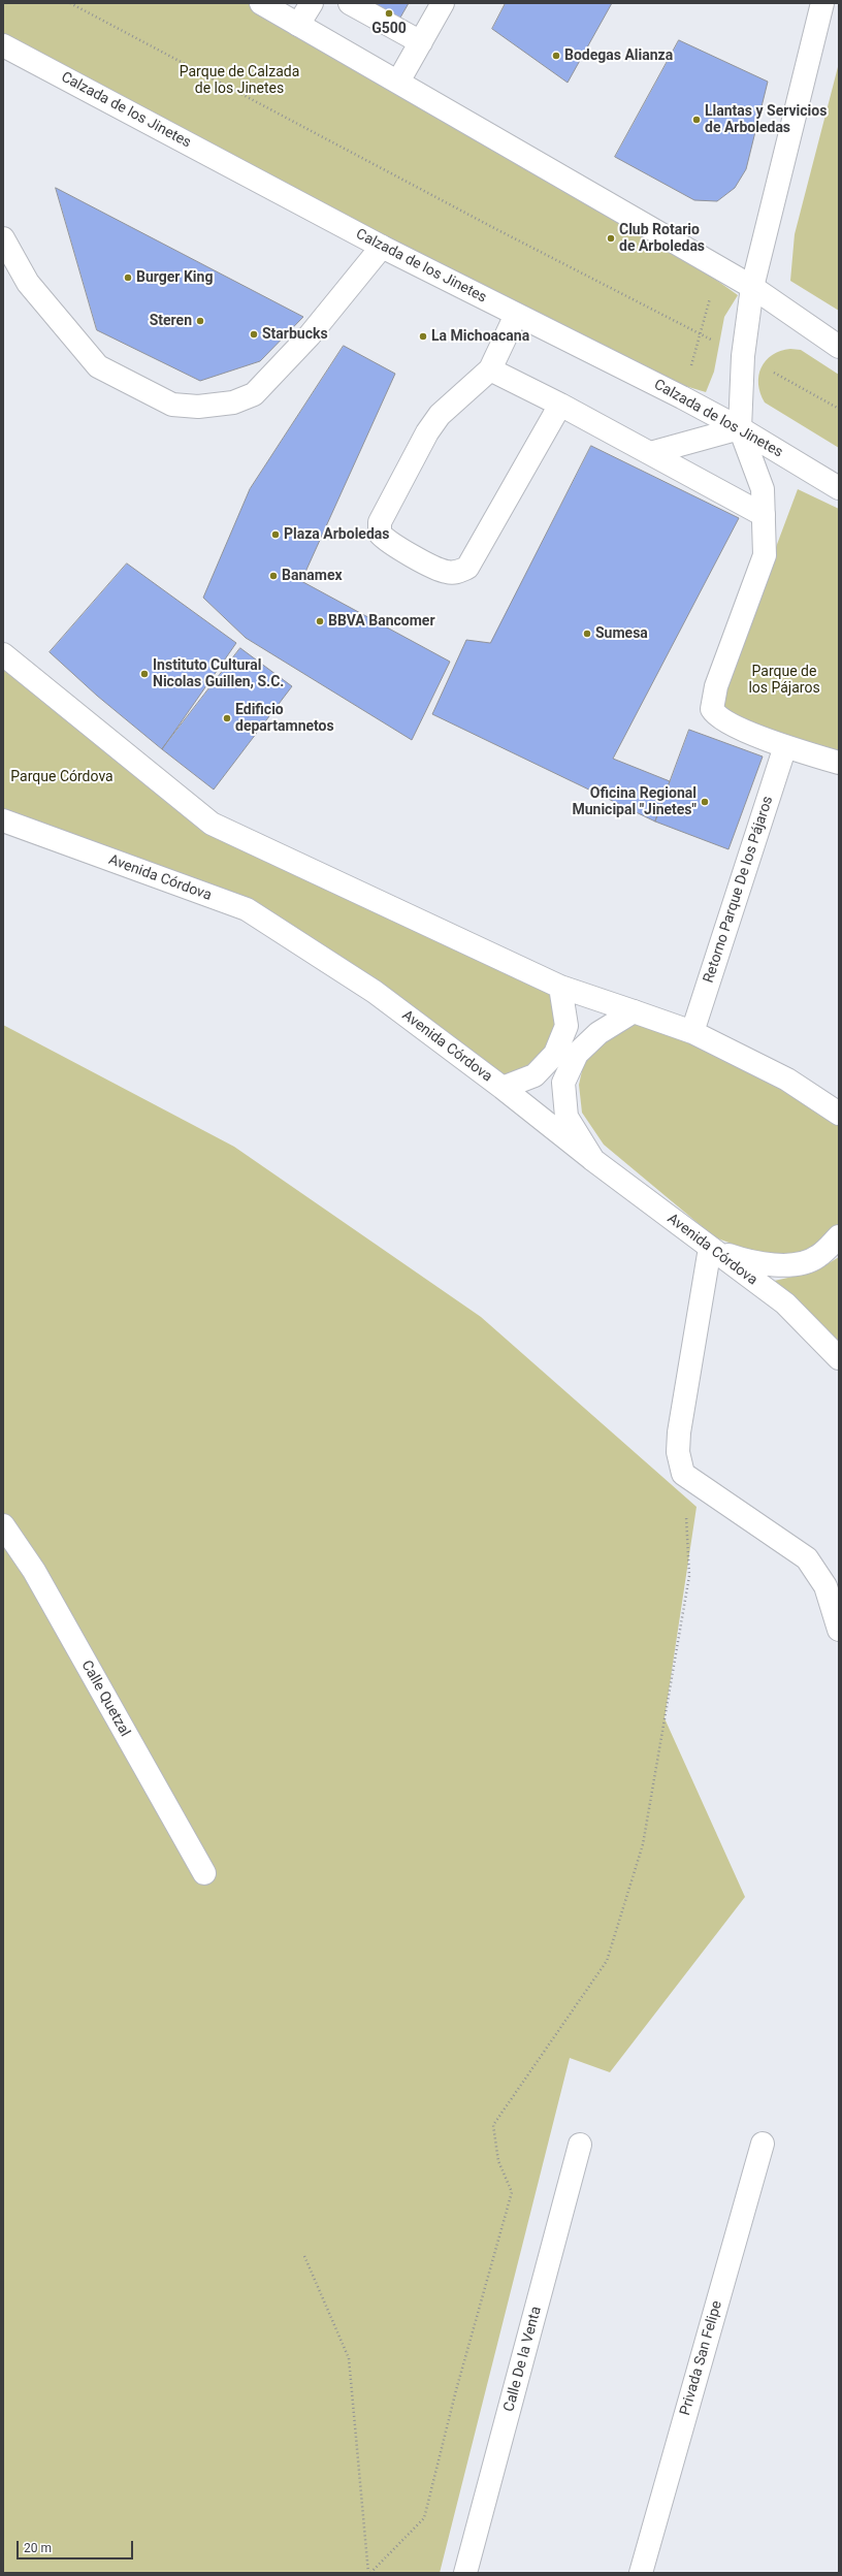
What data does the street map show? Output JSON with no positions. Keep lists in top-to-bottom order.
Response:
{
  "streets": {
    "street": [
      "Calzada de los Jinetes",
      "Avenida Córdova",
      "Retorno Parque De los Pájaros",
      "Calle Quetzal",
      "Privada San Felipe",
      "Calle De la Venta"
    ]
  },
  "parks": ["Parque de Calzada de los Jinetes", "Parque de los Pájaros", "Parque Córdova"],
  "places": [
    "G500",
    "Bodegas Alianza",
    "Llantas y Servicios de Arboledas",
    "Club Rotario de Arboledas",
    "Burger King",
    "Steren",
    "Starbucks",
    "La Michoacana",
    "Plaza Arboledas",
    "Banamex",
    "BBVA Bancomer",
    "Sumesa",
    "Instituto Cultural Nicolas Guillen, S.C.",
    "Edificio departamnetos",
    "Oficina Regional Municipal \"Jinetes\""
  ],
  "scale_bar": "20 m"
}
